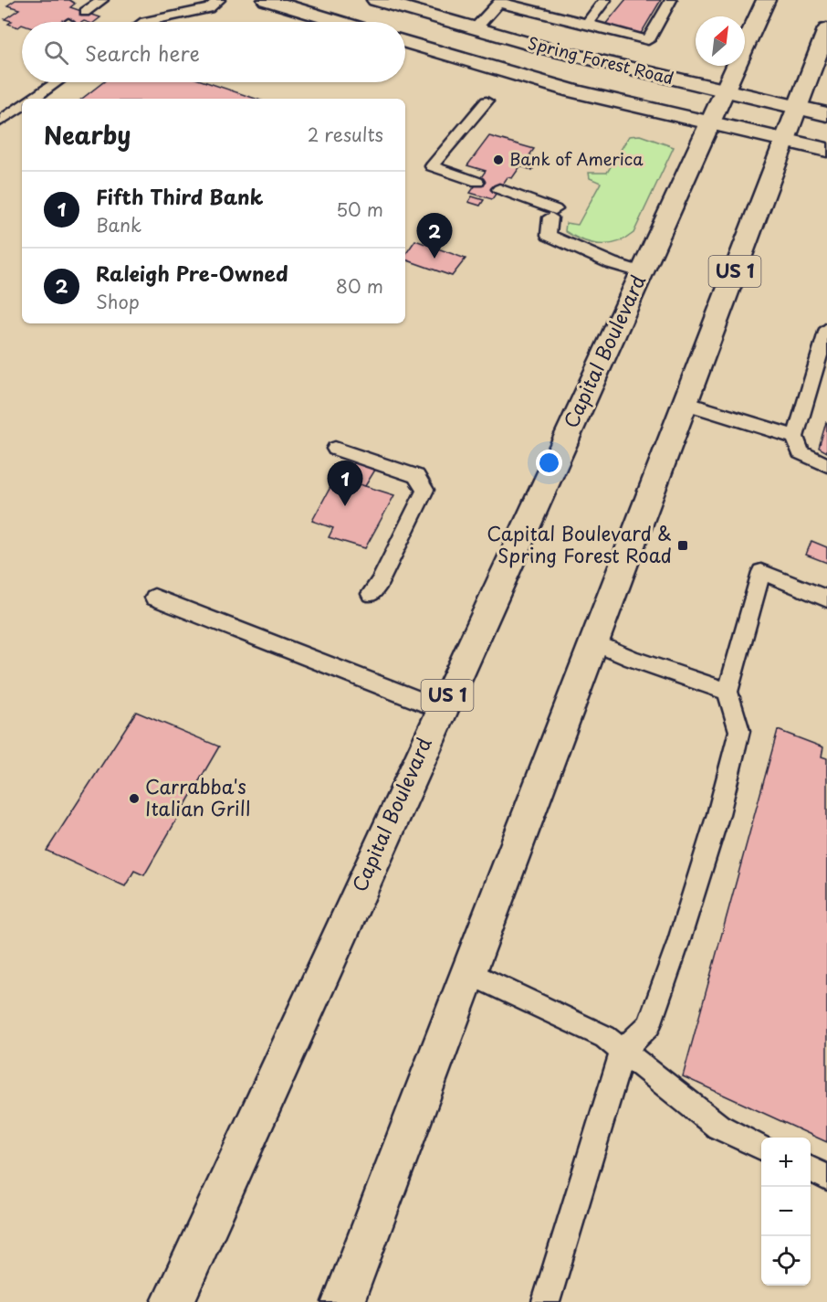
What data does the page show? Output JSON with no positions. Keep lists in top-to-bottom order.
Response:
{
  "streets": {
    "main road": ["Spring Forest Road", "US 1", "Capital Boulevard"]
  },
  "crossings": [
    ["Spring Forest Road", "US 1"],
    ["Spring Forest Road", "Capital Boulevard"]
  ],
  "places": {
    "other": ["Bank of America", "Carrabba's Italian Grill"],
    "transit": ["Capital Boulevard & Spring Forest Road"]
  },
  "north": "top right",
  "page": {
    "search": "Search here",
    "heading": ["Nearby", "2 results"],
    "list": [
      {
        "mark": "1",
        "name": "Fifth Third Bank",
        "note": "Bank",
        "value": "50 m"
      },
      {
        "mark": "2",
        "name": "Raleigh Pre-Owned",
        "note": "Shop",
        "value": "80 m"
      }
    ],
    "pins": ["2", "1"],
    "map_buttons": ["+", "−"]
  }
}
